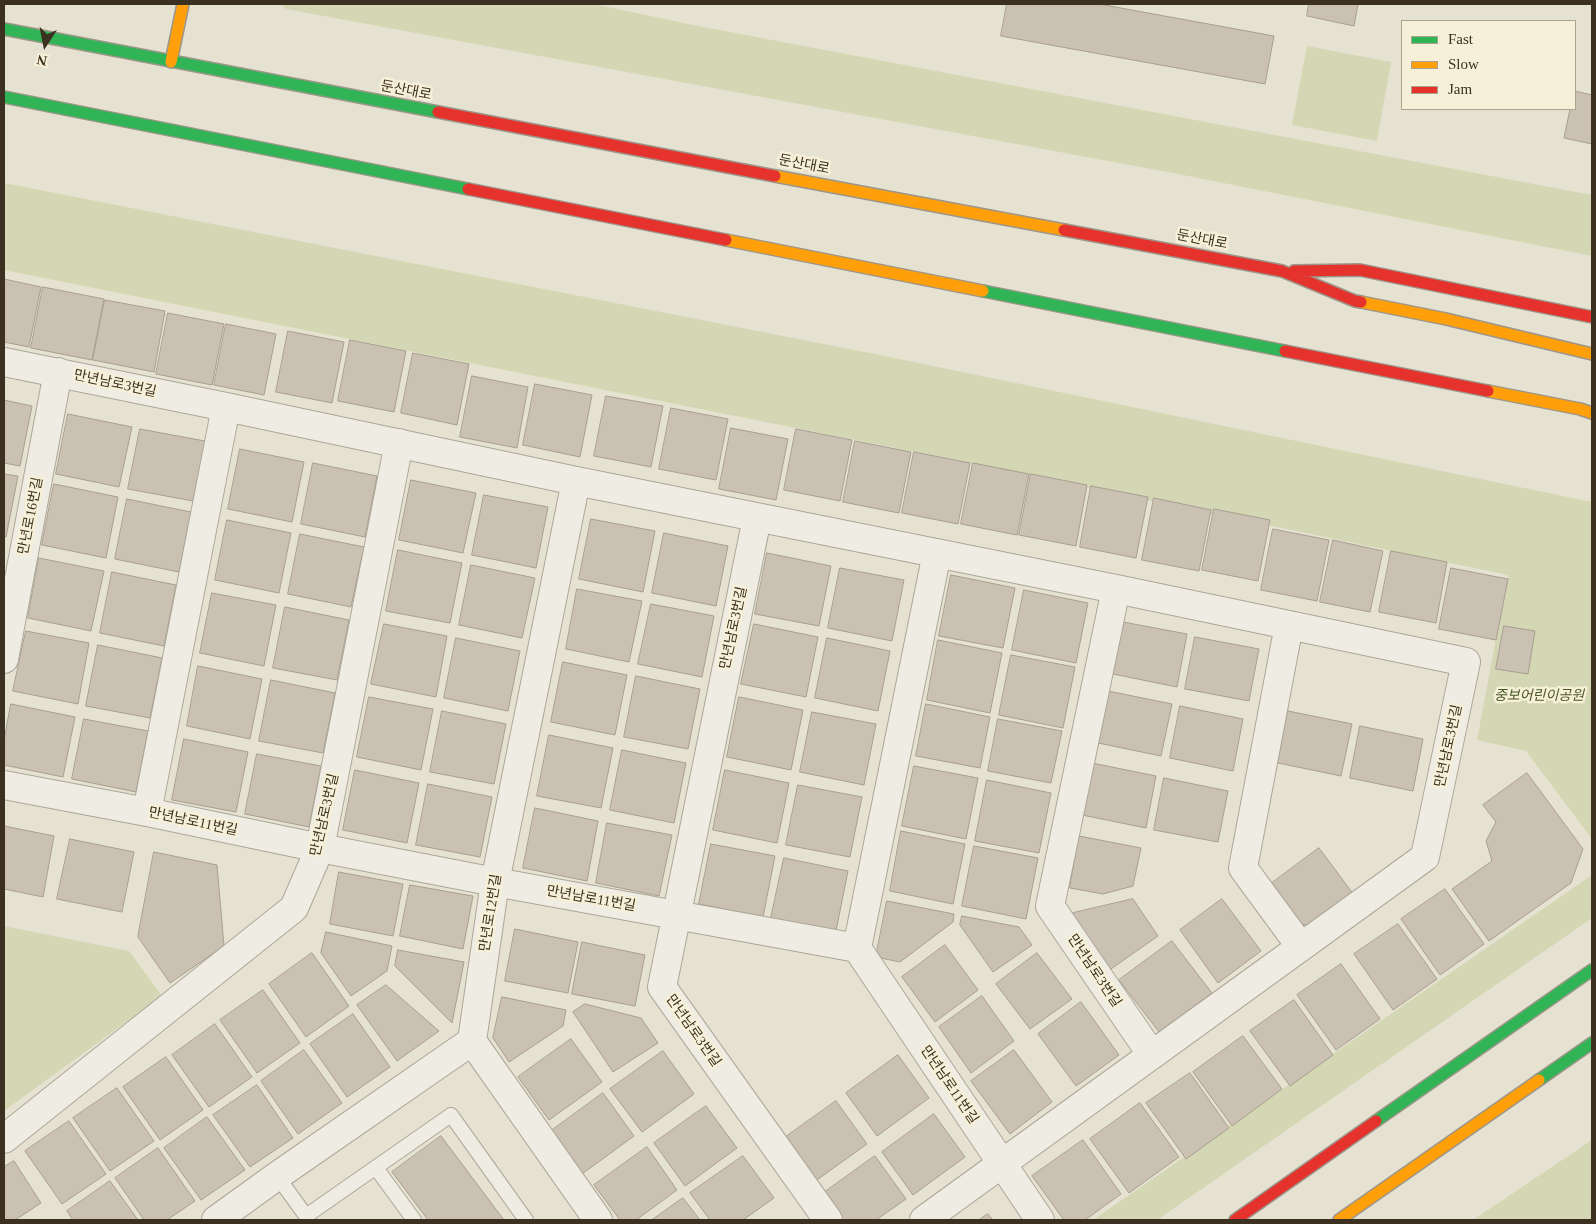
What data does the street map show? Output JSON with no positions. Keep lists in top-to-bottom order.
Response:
{
  "streets": {
    "main road": ["둔산대로"],
    "street": [
      "만년남로3번길",
      "만년로16번길",
      "만년남로11번길",
      "만년로12번길"
    ]
  },
  "crossings": [
    ["만년남로3번길", "만년로16번길"],
    ["만년남로3번길", "만년남로11번길"],
    ["만년남로3번길", "만년로12번길"],
    ["만년남로11번길", "만년로12번길"]
  ],
  "parks": ["중보어린이공원"],
  "legend": ["Fast", "Slow", "Jam"],
  "north": "bottom"
}
